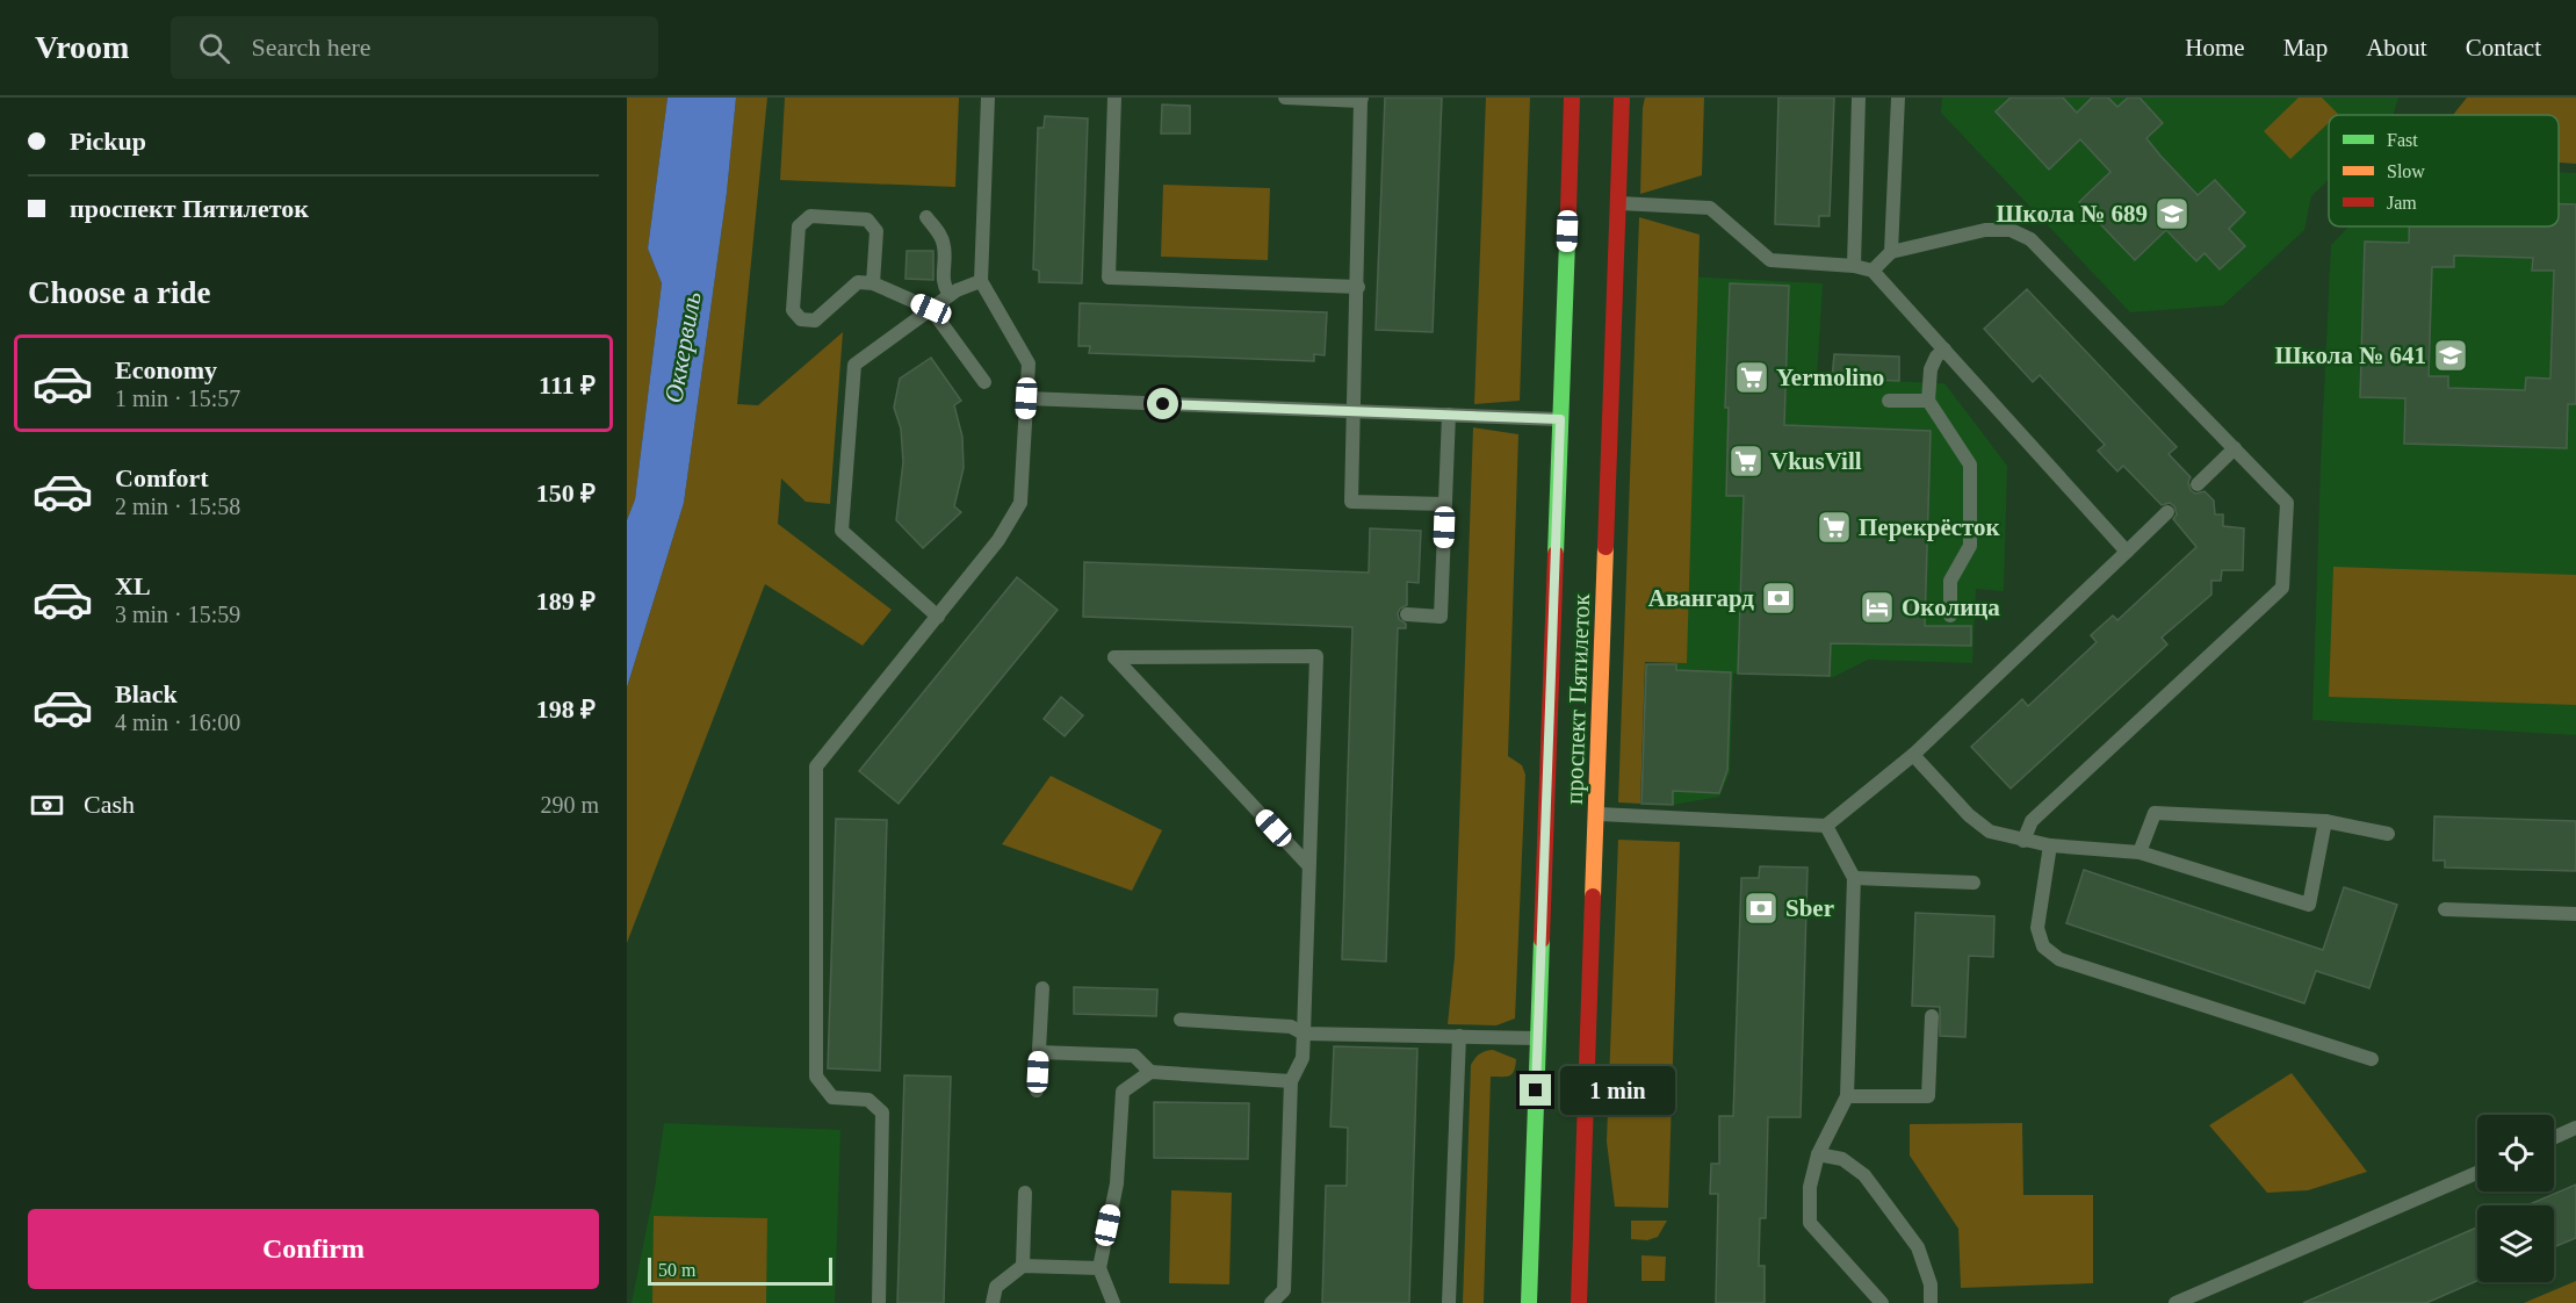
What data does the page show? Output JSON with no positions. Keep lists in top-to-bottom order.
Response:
{
  "streets": {
    "street": ["проспект Пятилеток"]
  },
  "water": ["Оккервиль"],
  "places": {
    "school or university": ["Школа № 689", "Школа № 641"],
    "supermarket": ["Yermolino", "VkusVill", "Перекрёсток"],
    "bank": ["Авангард", "Sber"],
    "hotel": ["Околица"]
  },
  "legend": ["Fast", "Slow", "Jam"],
  "scale_bar": "50 m",
  "page": {
    "header": "Vroom",
    "search": "Search here",
    "nav": [
      "Home",
      "Map",
      "About",
      "Contact"
    ],
    "banner": ["Pickup", "проспект Пятилеток"],
    "heading": "Choose a ride",
    "list": [
      {
        "name": "Economy",
        "note": "1 min · 15:57",
        "value": "111 ₽"
      },
      {
        "name": "Comfort",
        "note": "2 min · 15:58",
        "value": "150 ₽"
      },
      {
        "name": "XL",
        "note": "3 min · 15:59",
        "value": "189 ₽"
      },
      {
        "name": "Black",
        "note": "4 min · 16:00",
        "value": "198 ₽"
      }
    ],
    "pay": ["Cash", "290 m"],
    "bubble": "1 min",
    "buttons": "Confirm",
    "scale": "50 m"
  }
}
